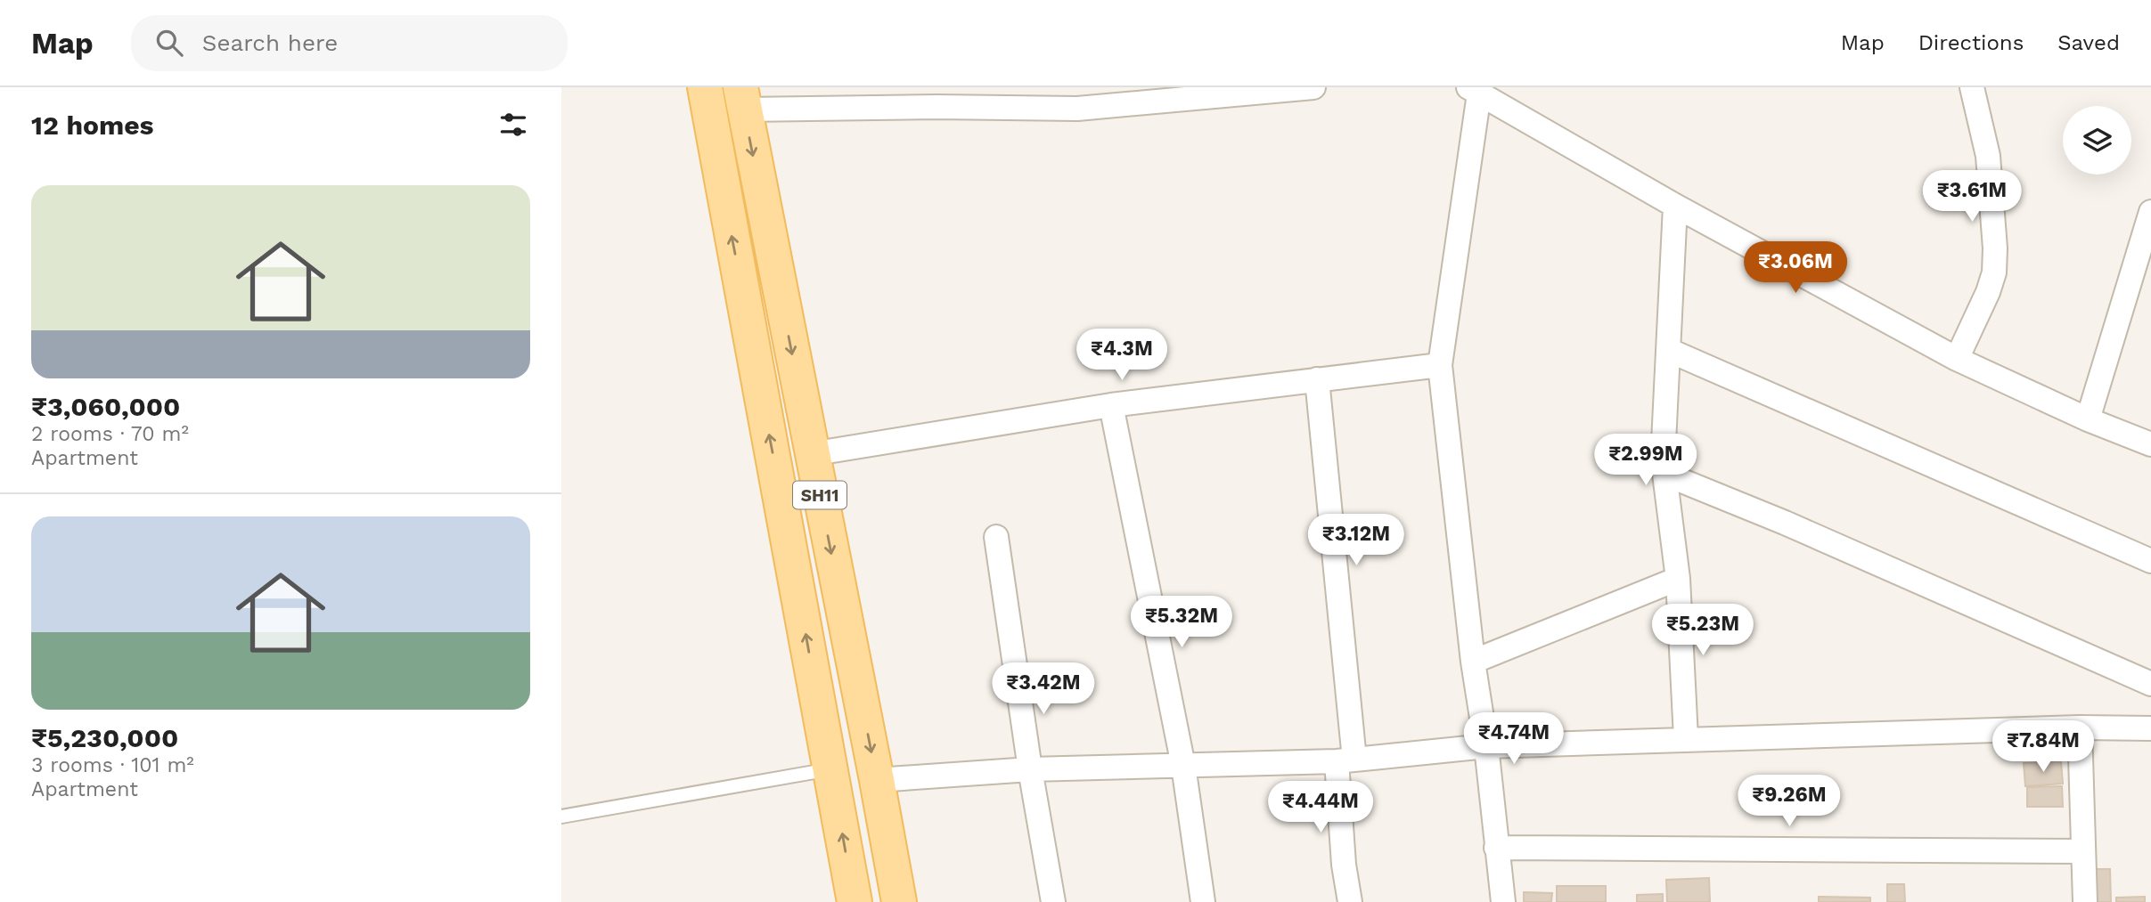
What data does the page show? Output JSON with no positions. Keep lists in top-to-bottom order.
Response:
{
  "streets": {
    "main road": ["SH11"]
  },
  "page": {
    "header": "Map",
    "search": "Search here",
    "nav": ["Map", "Directions", "Saved"],
    "heading": "12 homes",
    "list": [
      {
        "name": "₹3,060,000",
        "note": "2 rooms · 70 m² · Apartment"
      },
      {
        "name": "₹5,230,000",
        "note": "3 rooms · 101 m² · Apartment"
      }
    ],
    "price": [
      "₹3.61M",
      "₹3.06M",
      "₹4.3M",
      "₹2.99M",
      "₹3.12M",
      "₹5.32M",
      "₹5.23M",
      "₹3.42M",
      "₹4.74M",
      "₹7.84M",
      "₹9.26M",
      "₹4.44M"
    ]
  }
}
